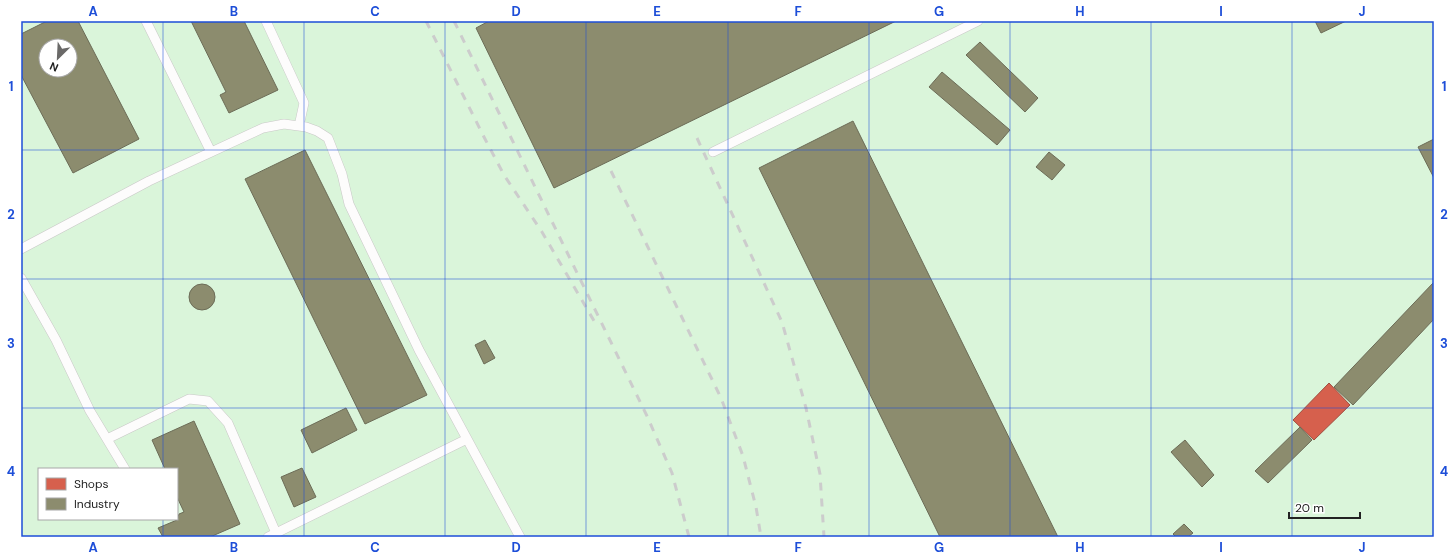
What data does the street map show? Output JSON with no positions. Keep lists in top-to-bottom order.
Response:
{
  "legend": ["Shops", "Industry"],
  "scale_bar": "20 m",
  "north": "bottom left",
  "grid": {
    "columns": [
      "A",
      "B",
      "C",
      "D",
      "E",
      "F",
      "G",
      "H",
      "I",
      "J"
    ],
    "rows": [
      "1",
      "2",
      "3",
      "4"
    ]
  }
}
